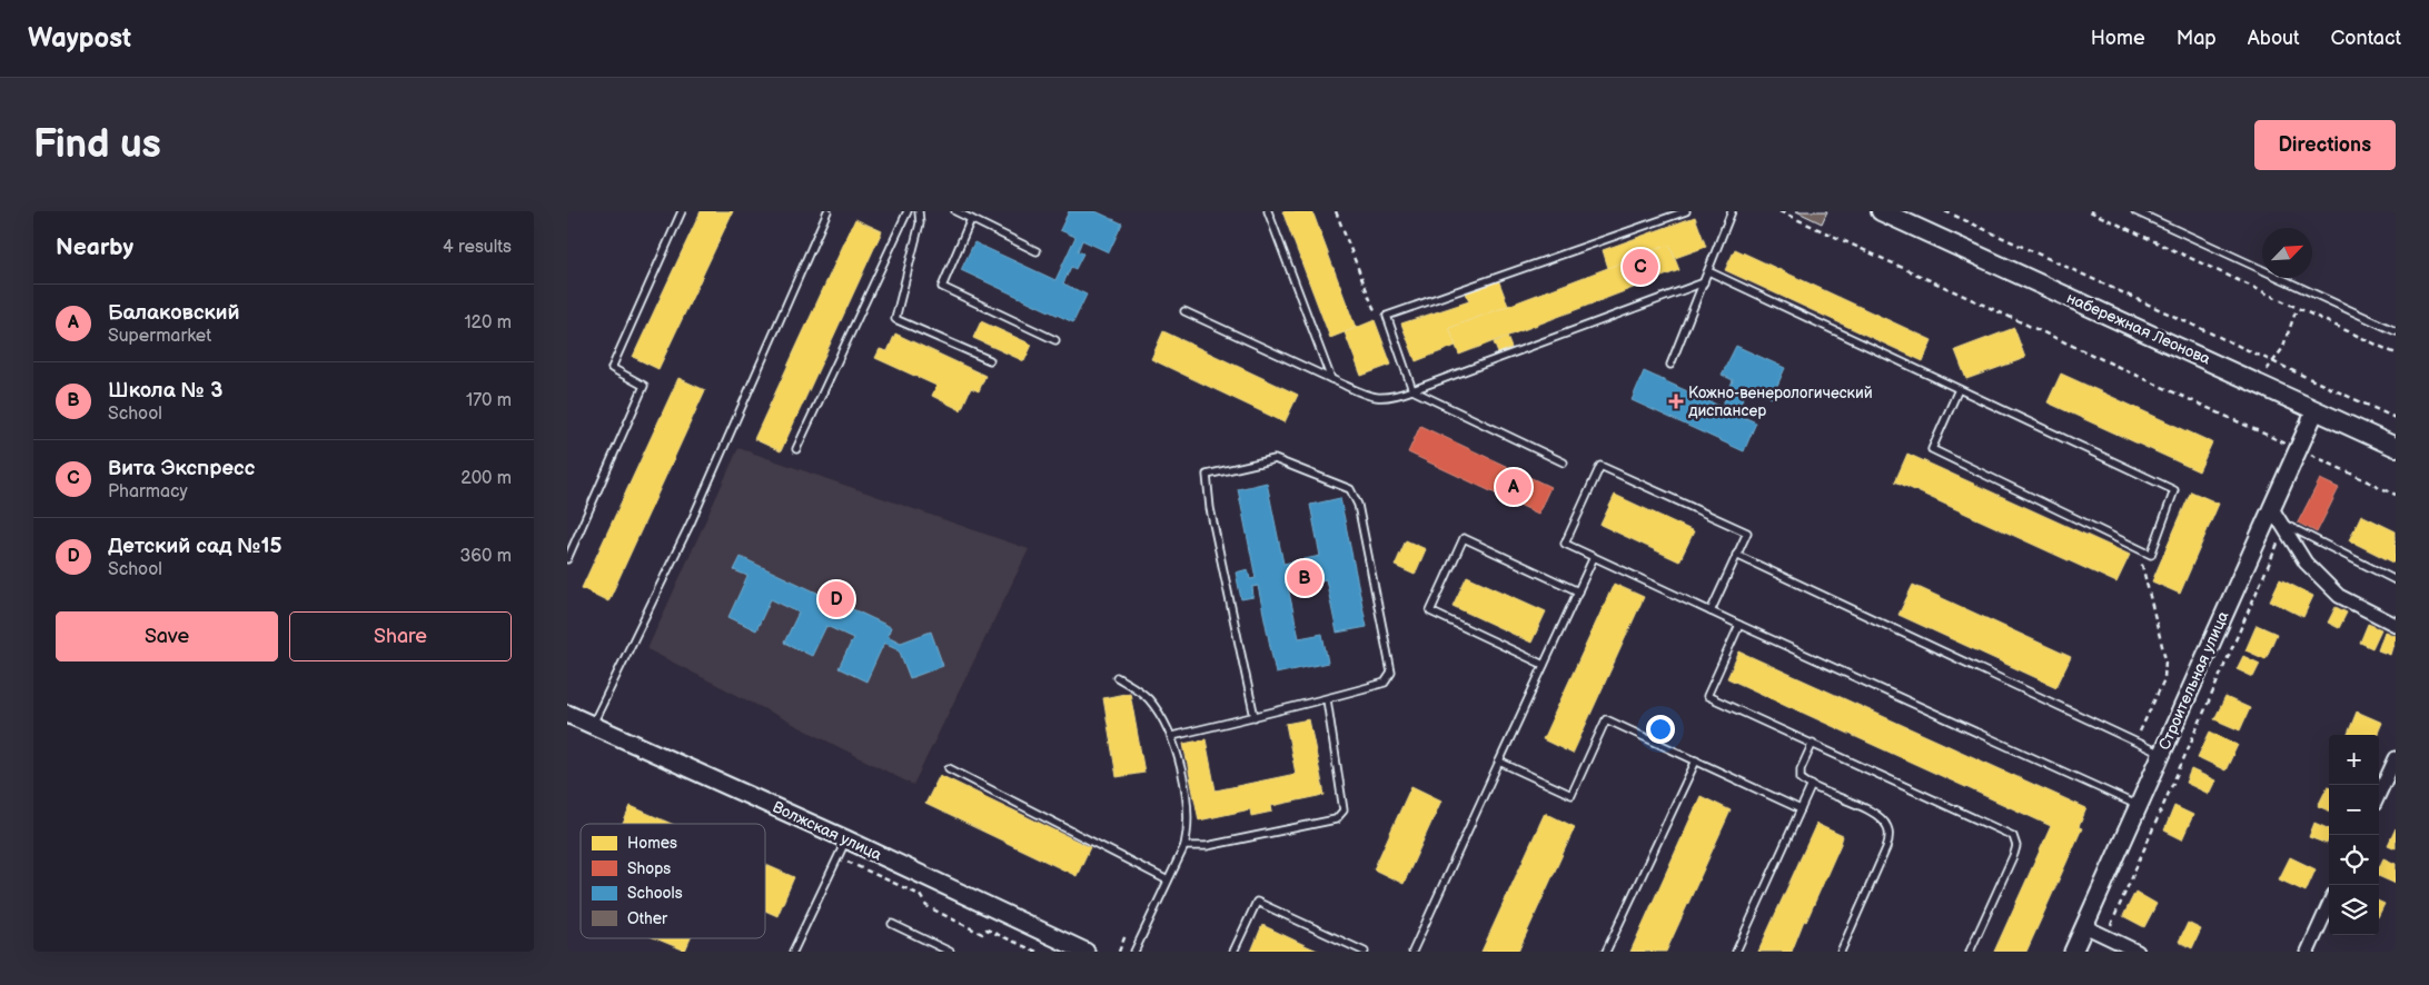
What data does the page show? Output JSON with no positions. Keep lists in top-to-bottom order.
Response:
{
  "streets": {
    "main road": ["набережная Леонова"],
    "street": ["Строительная улица", "Волжская улица"]
  },
  "crossings": [
    ["набережная Леонова", "Строительная улица"]
  ],
  "places": {
    "health": ["Кожно-венерологический диспансер"]
  },
  "legend": [
    "Homes",
    "Shops",
    "Schools",
    "Other"
  ],
  "north": "top right",
  "page": {
    "header": "Waypost",
    "nav": [
      "Home",
      "Map",
      "About",
      "Contact"
    ],
    "buttons": [
      "Directions",
      ["Save", "Share"]
    ],
    "title": "Find us",
    "heading": ["Nearby", "4 results"],
    "pins": [
      "C",
      "A",
      "B",
      "D"
    ],
    "list": [
      {
        "mark": "A",
        "name": "Балаковский",
        "note": "Supermarket",
        "value": "120 m"
      },
      {
        "mark": "B",
        "name": "Школа № 3",
        "note": "School",
        "value": "170 m"
      },
      {
        "mark": "C",
        "name": "Вита Экспресс",
        "note": "Pharmacy",
        "value": "200 m"
      },
      {
        "mark": "D",
        "name": "Детский сад №15",
        "note": "School",
        "value": "360 m"
      }
    ],
    "map_buttons": ["+", "−"]
  }
}
